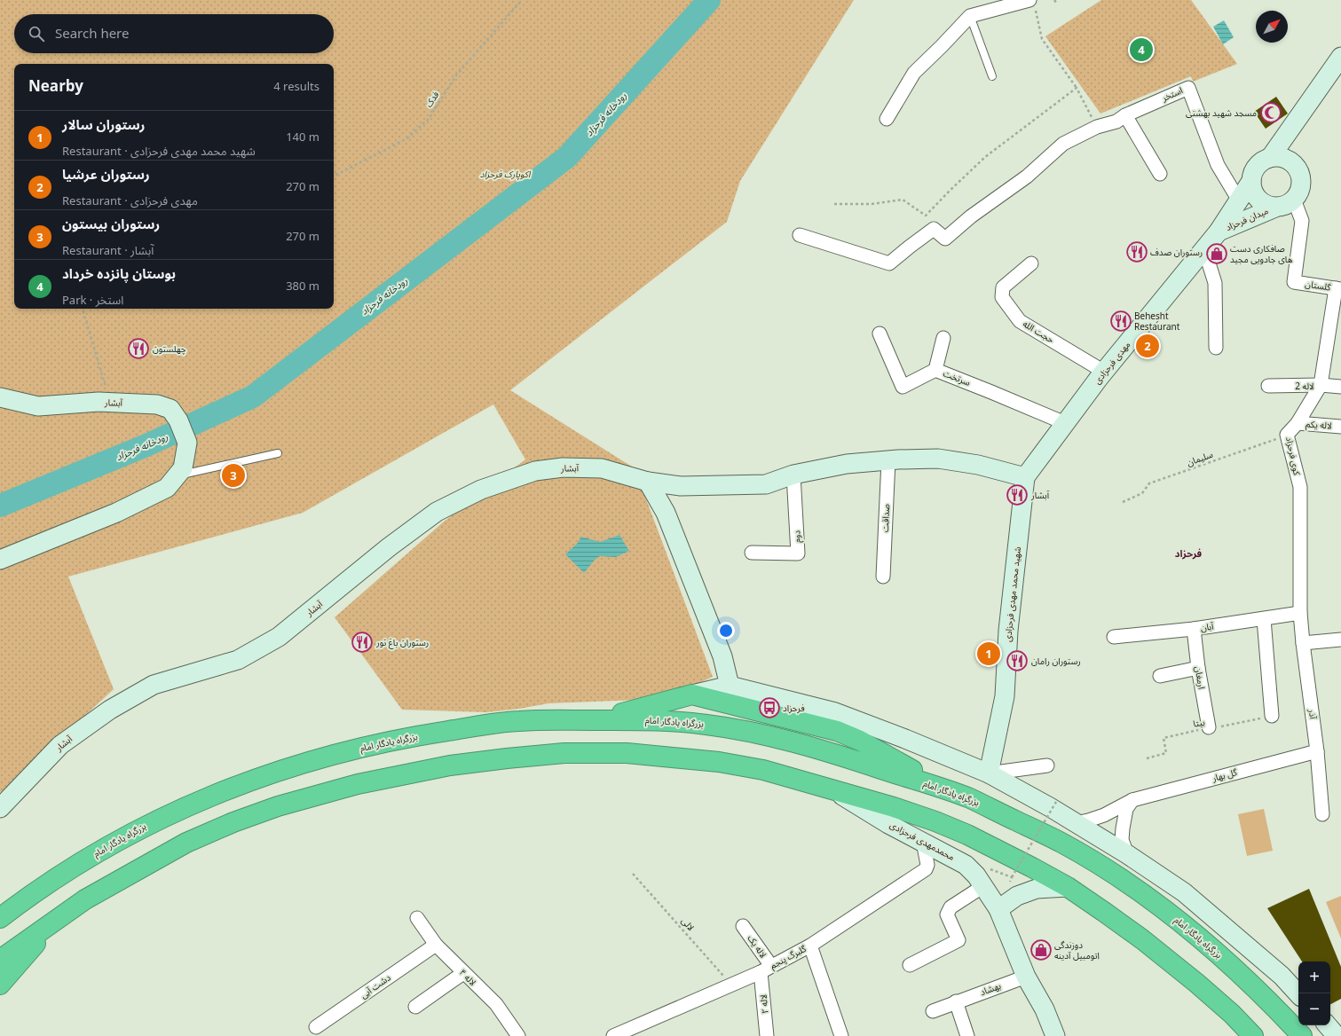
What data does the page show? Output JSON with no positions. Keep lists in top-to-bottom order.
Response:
{
  "streets": {
    "highway": ["بزرگراه یادگار امام"],
    "street": [
      "استخر",
      "میدان فرحزاد",
      "گلستان",
      "حجت الله",
      "مهدی فرحزادی",
      "سرتخت",
      "لاله 2",
      "آبشار",
      "لاله یکم",
      "کوی فرحزاد",
      "صداقت",
      "دوم",
      "شهید محمد مهدی فرحزادی",
      "آبان",
      "ارمغان",
      "آذر",
      "گل بهار",
      "محمدمهدی فرحزادی",
      "لاله یک",
      "گلبرگ پنجم",
      "لاله ۴",
      "دشت آبی",
      "بهشاد",
      "لاله ۲"
    ],
    "path": [
      "فدک",
      "سلیمان",
      "بیتا",
      "لالی"
    ]
  },
  "crossings": [
    ["استخر", "مهدی فرحزادی"],
    ["میدان فرحزاد", "گلستان"],
    ["میدان فرحزاد", "مهدی فرحزادی"],
    ["گلستان", "مهدی فرحزادی"],
    ["گلستان", "کوی فرحزاد"],
    ["حجت الله", "مهدی فرحزادی"],
    ["مهدی فرحزادی", "سرتخت"],
    ["مهدی فرحزادی", "آبشار"],
    ["مهدی فرحزادی", "شهید محمد مهدی فرحزادی"],
    ["لاله 2", "کوی فرحزاد"],
    ["آبشار", "صداقت"],
    ["آبشار", "دوم"],
    ["آبشار", "شهید محمد مهدی فرحزادی"],
    ["لاله یکم", "کوی فرحزاد"],
    ["کوی فرحزاد", "سلیمان"],
    ["کوی فرحزاد", "آبان"],
    ["کوی فرحزاد", "آذر"],
    ["آبان", "ارمغان"],
    ["آبان", "آذر"],
    ["ارمغان", "بیتا"],
    ["آذر", "گل بهار"],
    ["محمدمهدی فرحزادی", "گلبرگ پنجم"],
    ["محمدمهدی فرحزادی", "بهشاد"],
    ["لالی", "گلبرگ پنجم"],
    ["لاله یک", "گلبرگ پنجم"],
    ["لاله یک", "لاله ۲"],
    ["گلبرگ پنجم", "لاله ۲"],
    ["لاله ۴", "دشت آبی"]
  ],
  "districts": ["فرحزاد"],
  "water": ["رودخانه فرحزاد"],
  "parks": ["اکوپارک فرحزاد"],
  "places": {
    "mosque": ["مسجد شهید بهشتی"],
    "restaurant": [
      "رستوران صدف",
      "Behesht Restaurant",
      "چهلستون",
      "آبشار",
      "رستوران باغ نور",
      "رستوران رامان"
    ],
    "shop": ["صافکاری دست های جادویی مجید", "دوزندگی اتومبیل آدینه"],
    "bus stop": ["فرحزاد"]
  },
  "north": "top right",
  "page": {
    "search": "Search here",
    "pins": [
      "4",
      "2",
      "3",
      "1"
    ],
    "heading": ["Nearby", "4 results"],
    "list": [
      {
        "mark": "1",
        "name": "رستوران سالار",
        "note": "Restaurant · شهید محمد مهدی فرحزادی",
        "value": "140 m"
      },
      {
        "mark": "2",
        "name": "رستوران عرشیا",
        "note": "Restaurant · مهدی فرحزادی",
        "value": "270 m"
      },
      {
        "mark": "3",
        "name": "رستوران بیستون",
        "note": "Restaurant · آبشار",
        "value": "270 m"
      },
      {
        "mark": "4",
        "name": "بوستان پانزده خرداد",
        "note": "Park · استخر",
        "value": "380 m"
      }
    ],
    "map_buttons": ["+", "−"]
  }
}
